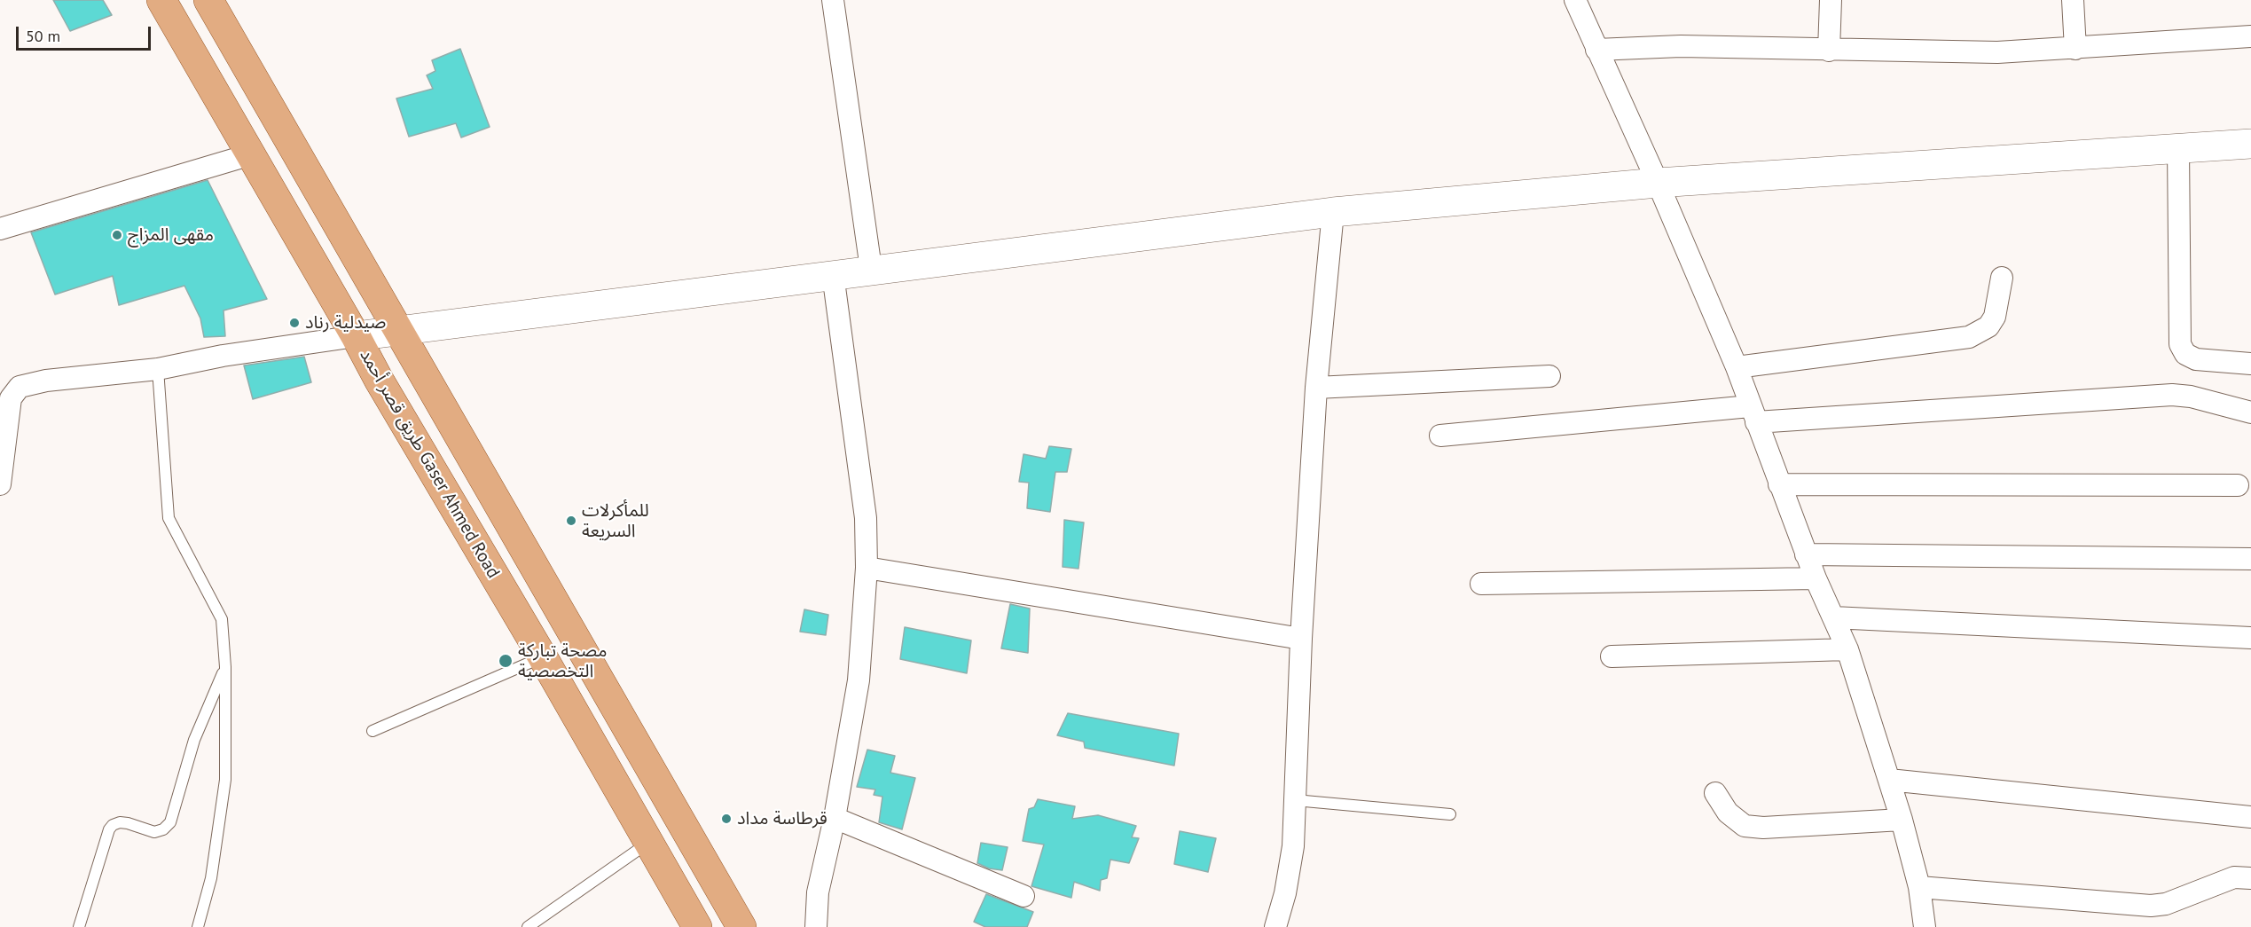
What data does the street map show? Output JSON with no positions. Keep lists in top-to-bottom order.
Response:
{
  "streets": {
    "main road": ["طريق قصر أحمد Gaser Ahmed Road"]
  },
  "places": [
    "مقهى المزاج",
    "صيدلية رناد",
    "للمأكرلات السريعة",
    "مصحة تباركة التخصصية",
    "قرطاسة مداد"
  ],
  "scale_bar": "50 m"
}
